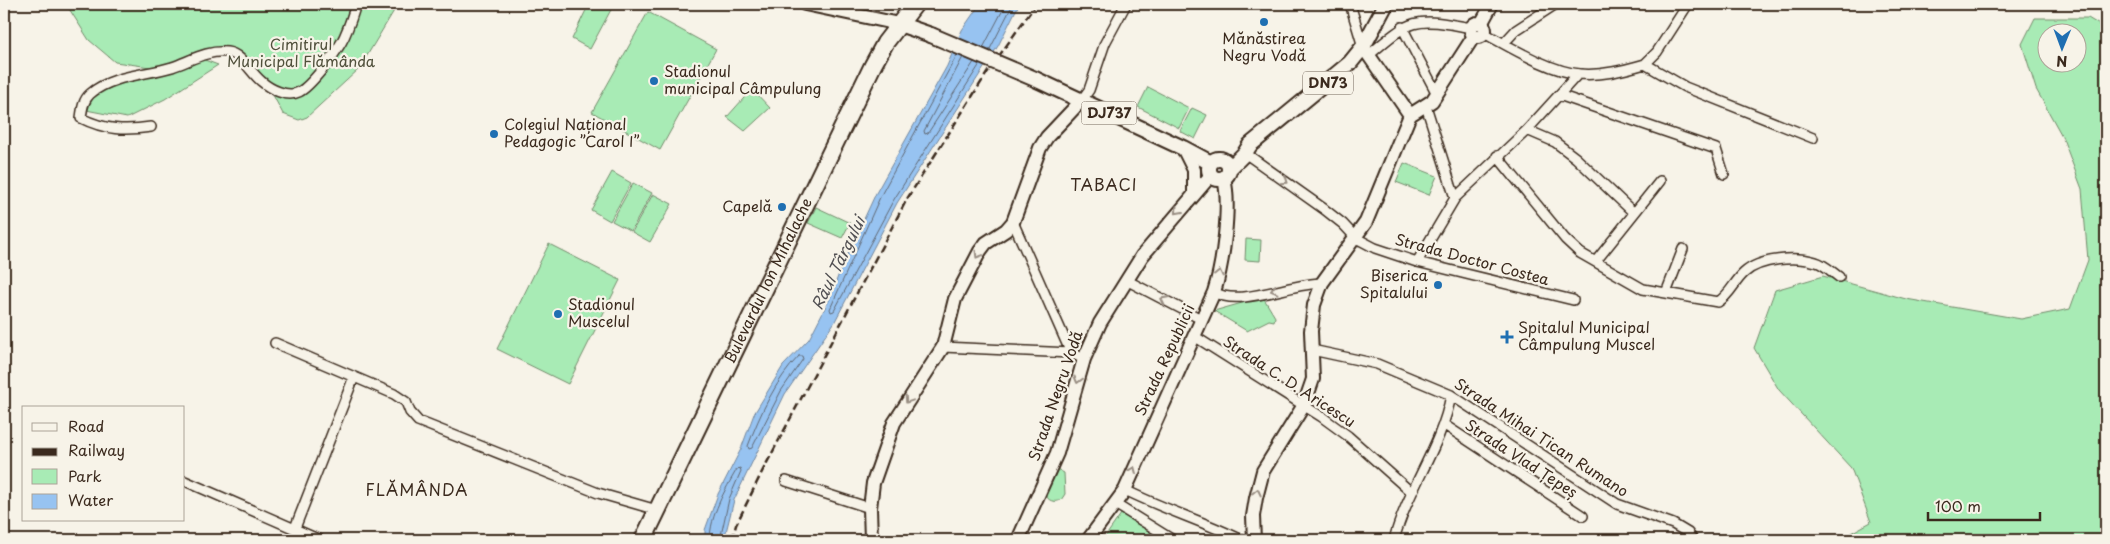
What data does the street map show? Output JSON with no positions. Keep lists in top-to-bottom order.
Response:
{
  "streets": {
    "highway": ["Bulevardul Ion Mihalache"],
    "main road": [
      "DN73",
      "DJ737",
      "Strada Republicii",
      "Strada Negru Vodă"
    ],
    "street": [
      "Strada Doctor Costea",
      "Strada C. D. Aricescu",
      "Strada Mihai Tican Rumano",
      "Strada Vlad Țepeș"
    ]
  },
  "crossings": [
    ["DJ737", "Bulevardul Ion Mihalache"],
    ["Strada Doctor Costea", "Strada Negru Vodă"],
    ["Strada Republicii", "Strada C. D. Aricescu"],
    ["Strada Republicii", "Strada Negru Vodă"]
  ],
  "one_way": ["Strada Doctor Costea", "Strada Republicii", "Strada Negru Vodă"],
  "districts": ["TABACI", "FLĂMÂNDA"],
  "water": ["Râul Târgului"],
  "parks": ["Cimitirul Municipal Flămânda"],
  "places": {
    "other": [
      "Mănăstirea Negru Vodă",
      "Stadionul municipal Câmpulung",
      "Colegiul Național Pedagogic ”Carol I”",
      "Capelă",
      "Biserica Spitalului",
      "Stadionul Muscelul"
    ],
    "health": ["Spitalul Municipal Câmpulung Muscel"]
  },
  "legend": [
    "Road",
    "Railway",
    "Park",
    "Water"
  ],
  "scale_bar": "100 m",
  "north": "bottom"
}
